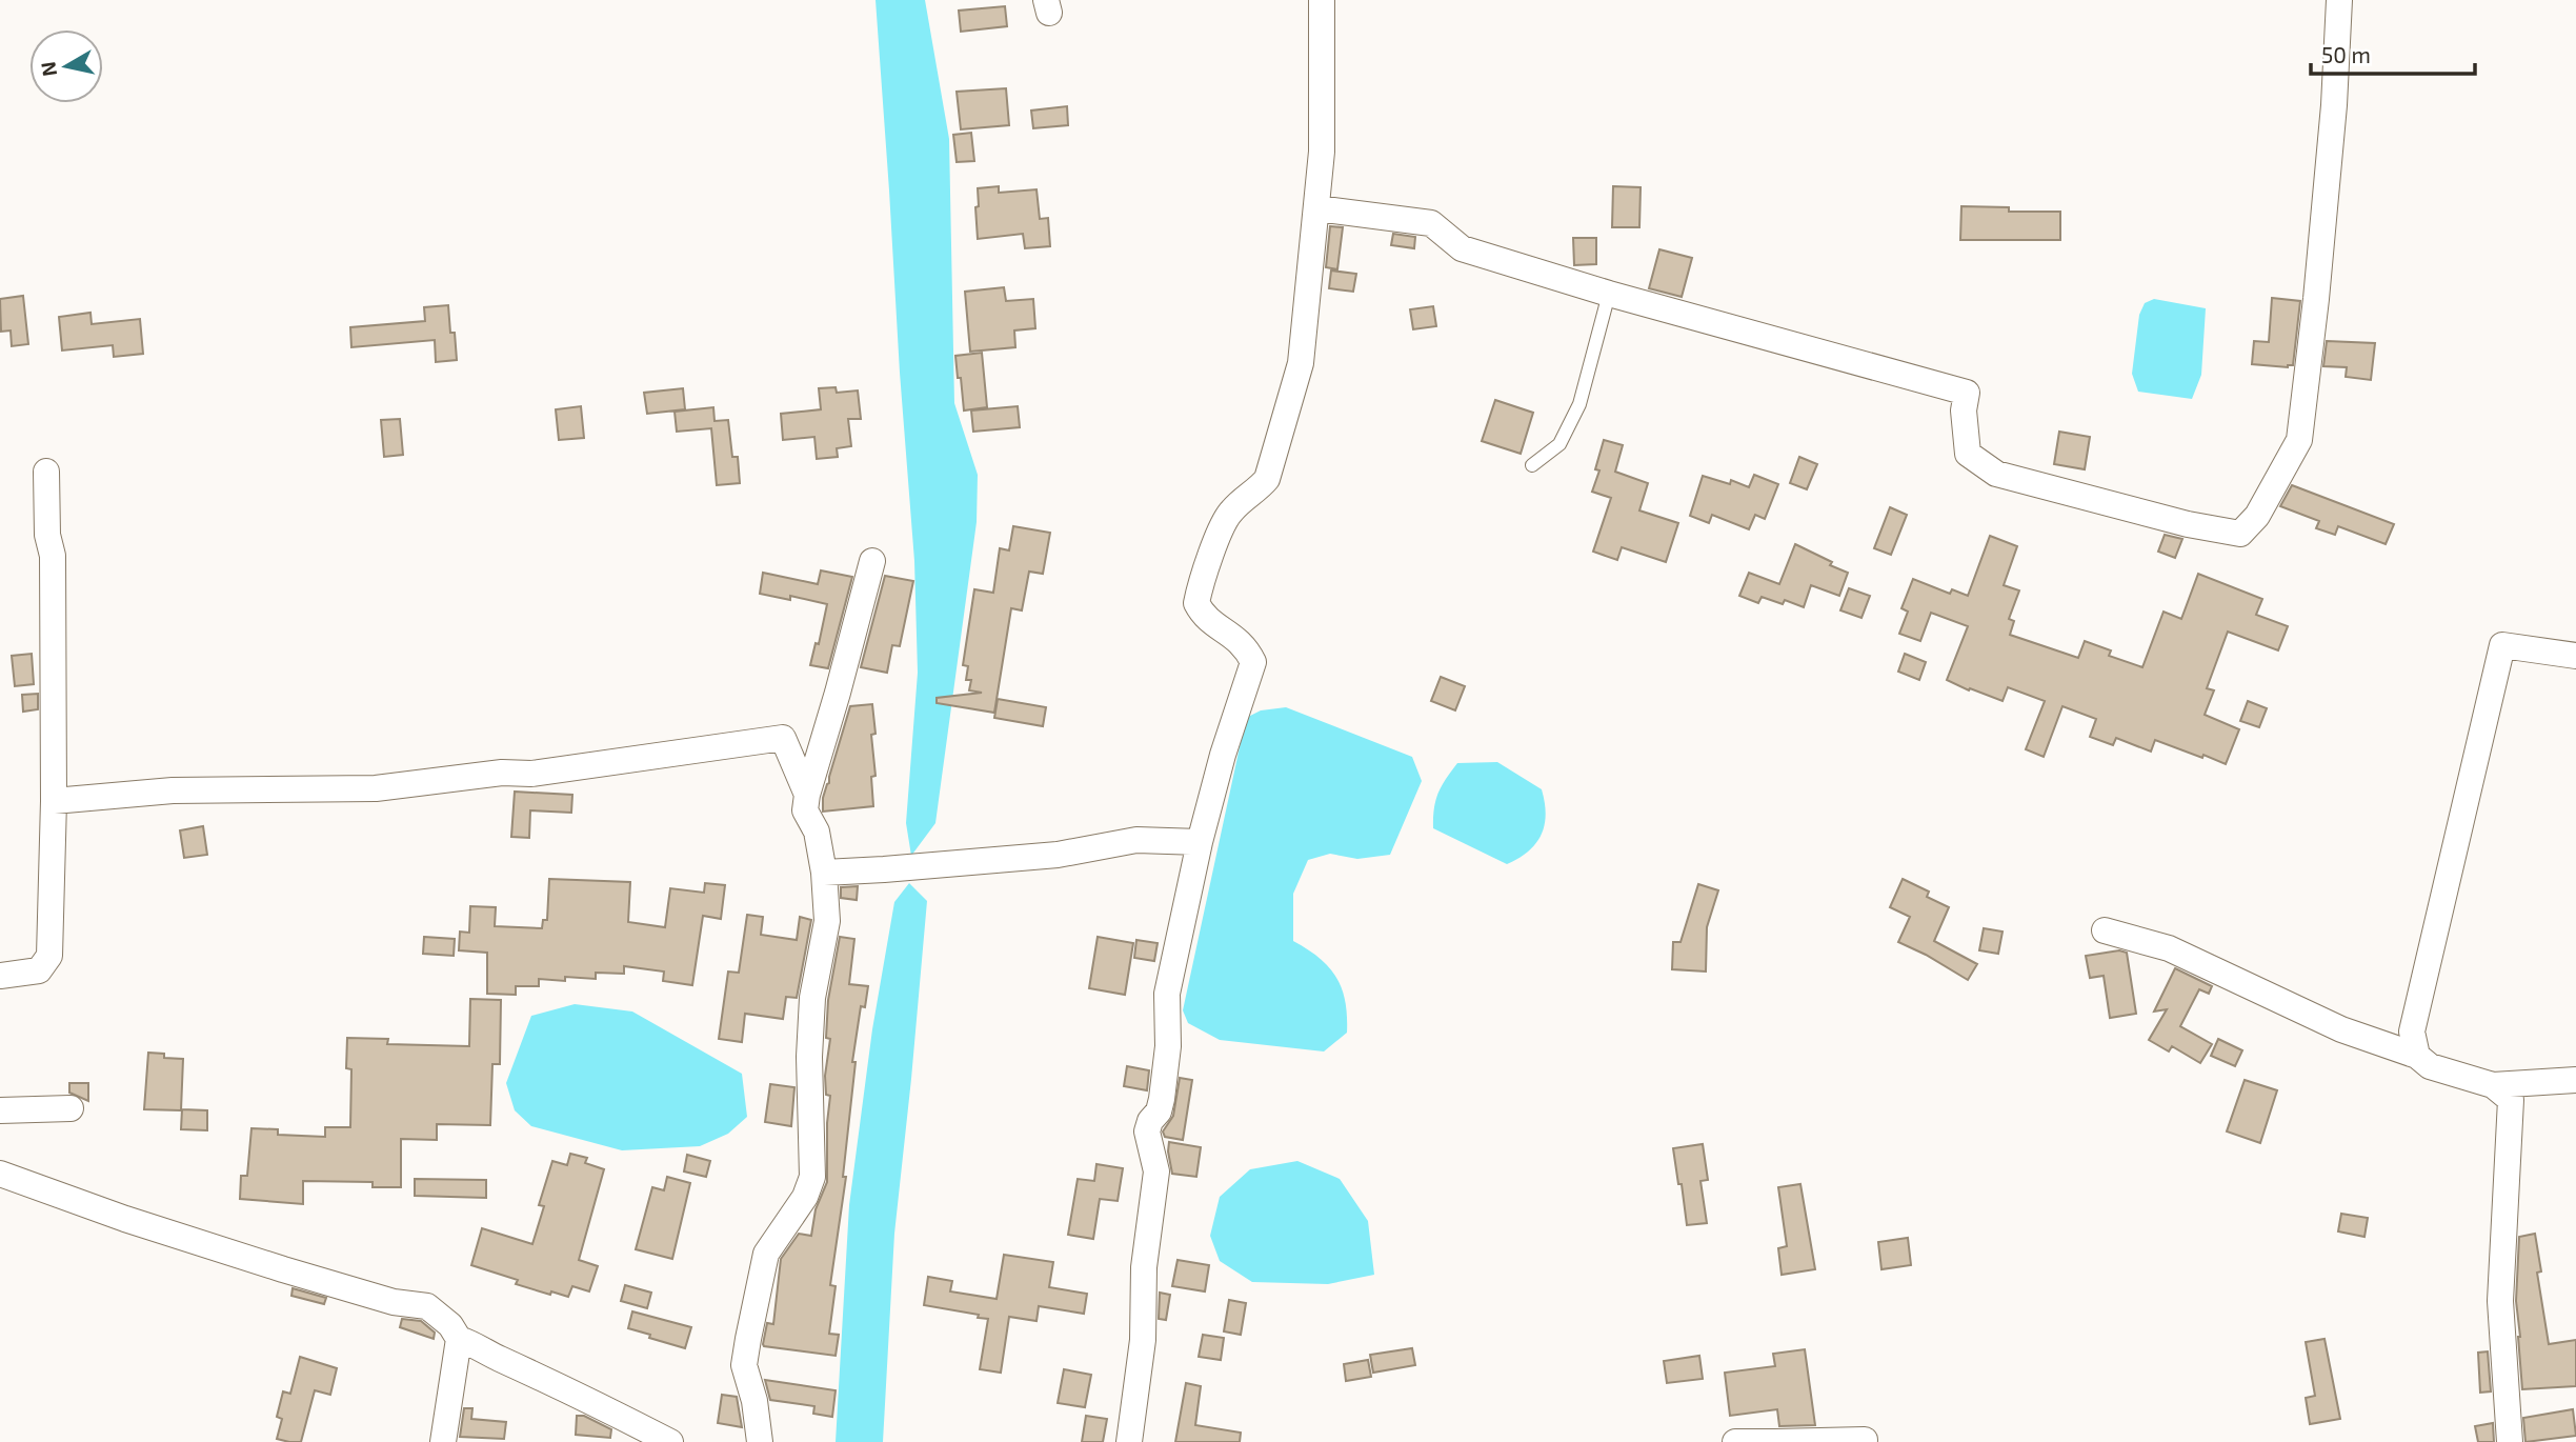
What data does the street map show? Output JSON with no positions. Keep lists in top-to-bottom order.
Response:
{
  "scale_bar": "50 m",
  "north": "left"
}
